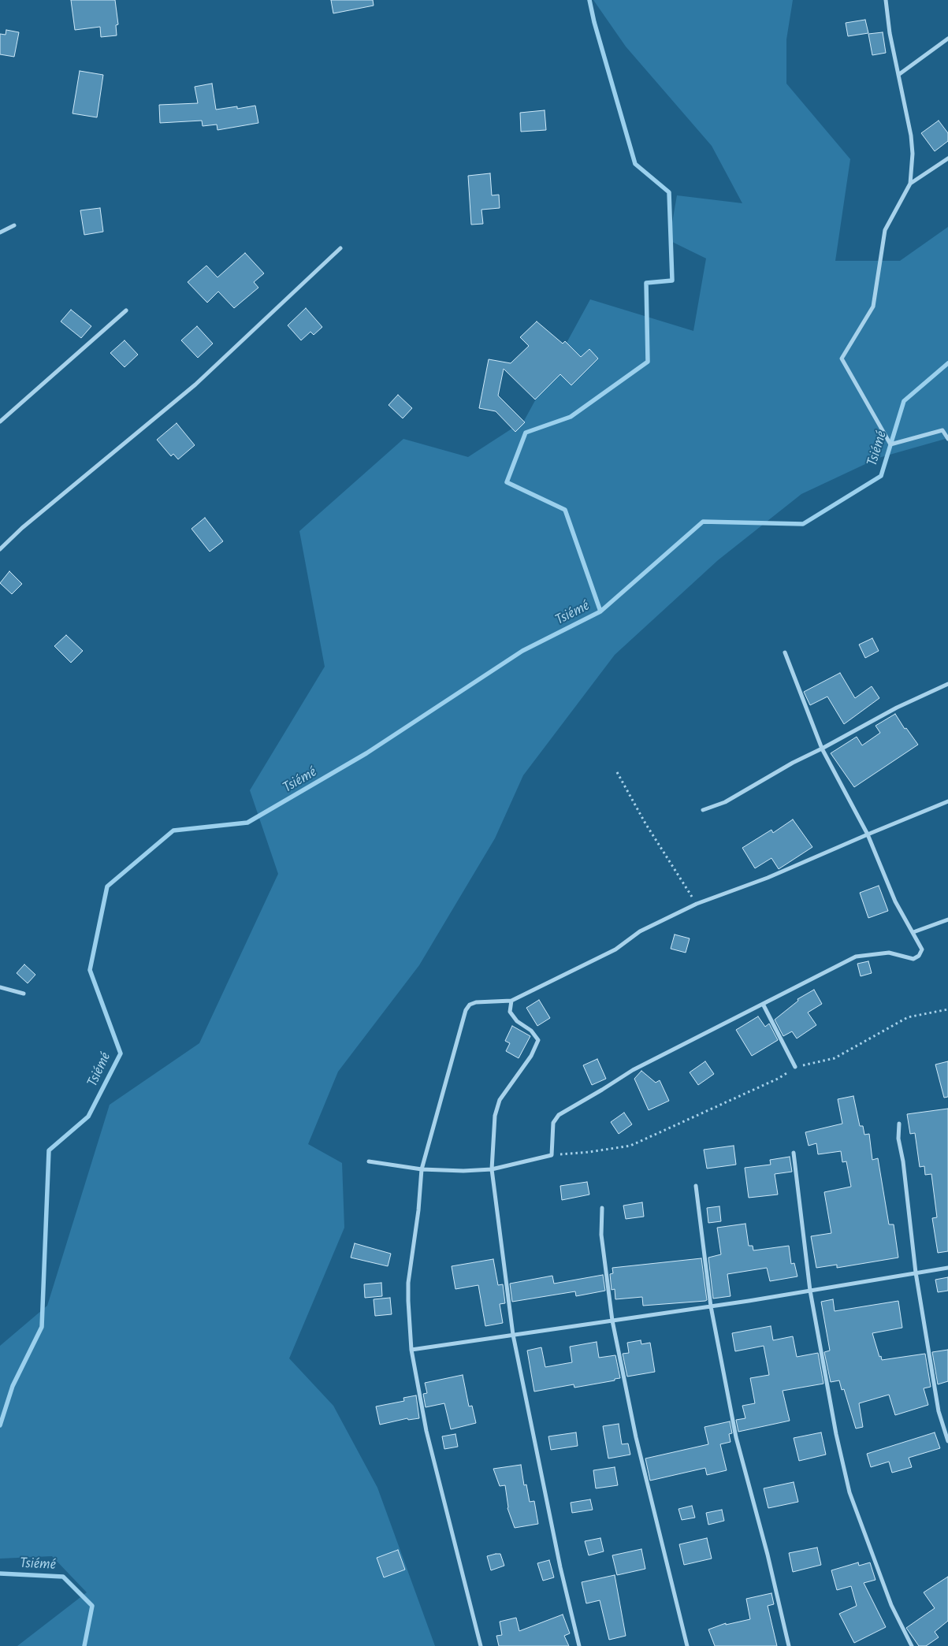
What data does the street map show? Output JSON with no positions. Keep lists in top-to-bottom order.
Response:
{
  "water": ["Tsiémé"]
}
